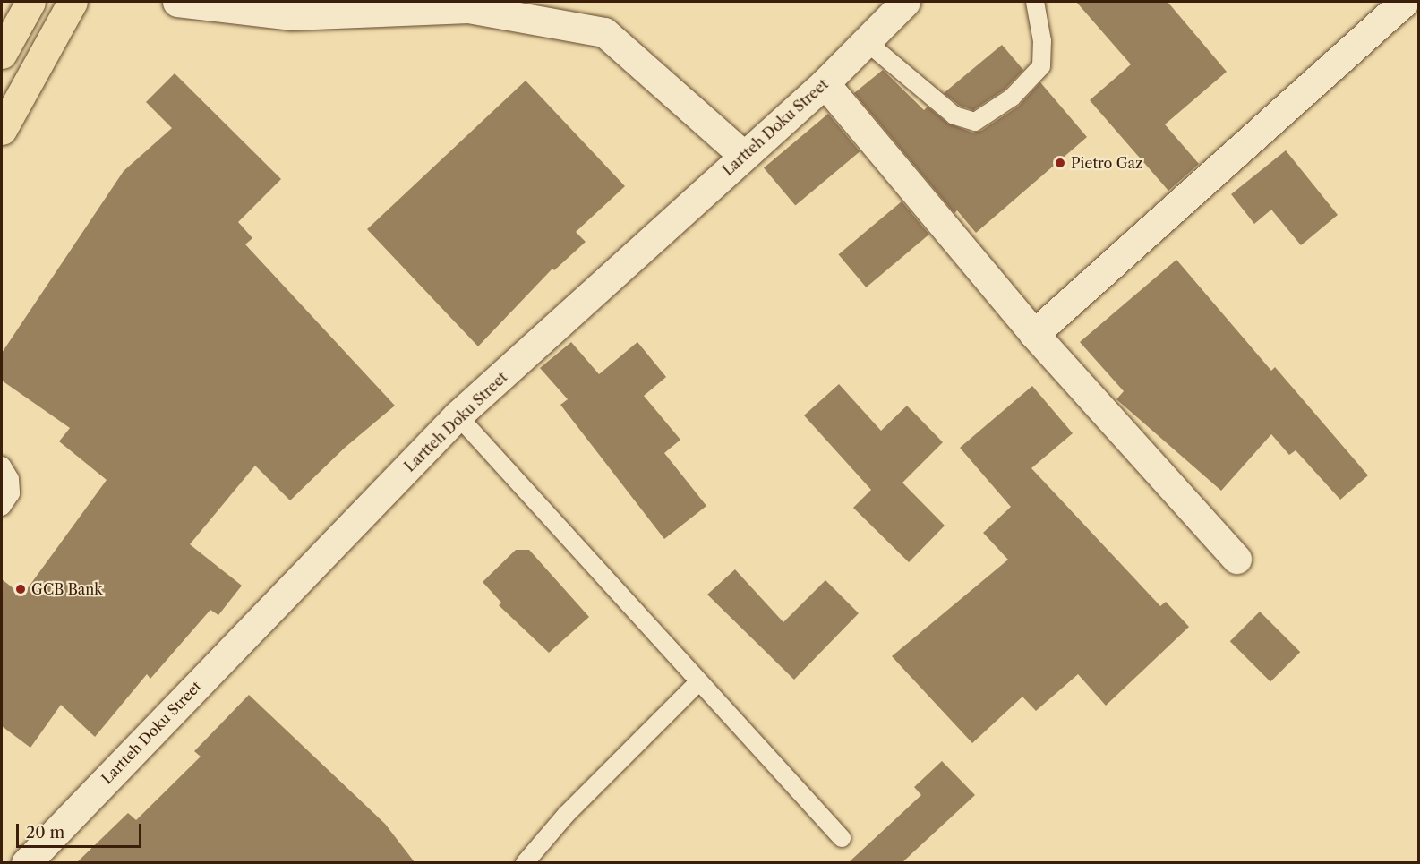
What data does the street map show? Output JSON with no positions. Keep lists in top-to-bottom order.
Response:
{
  "streets": {
    "street": ["Lartteh Doku Street"]
  },
  "places": ["Pietro Gaz", "GCB Bank"],
  "scale_bar": "20 m"
}
